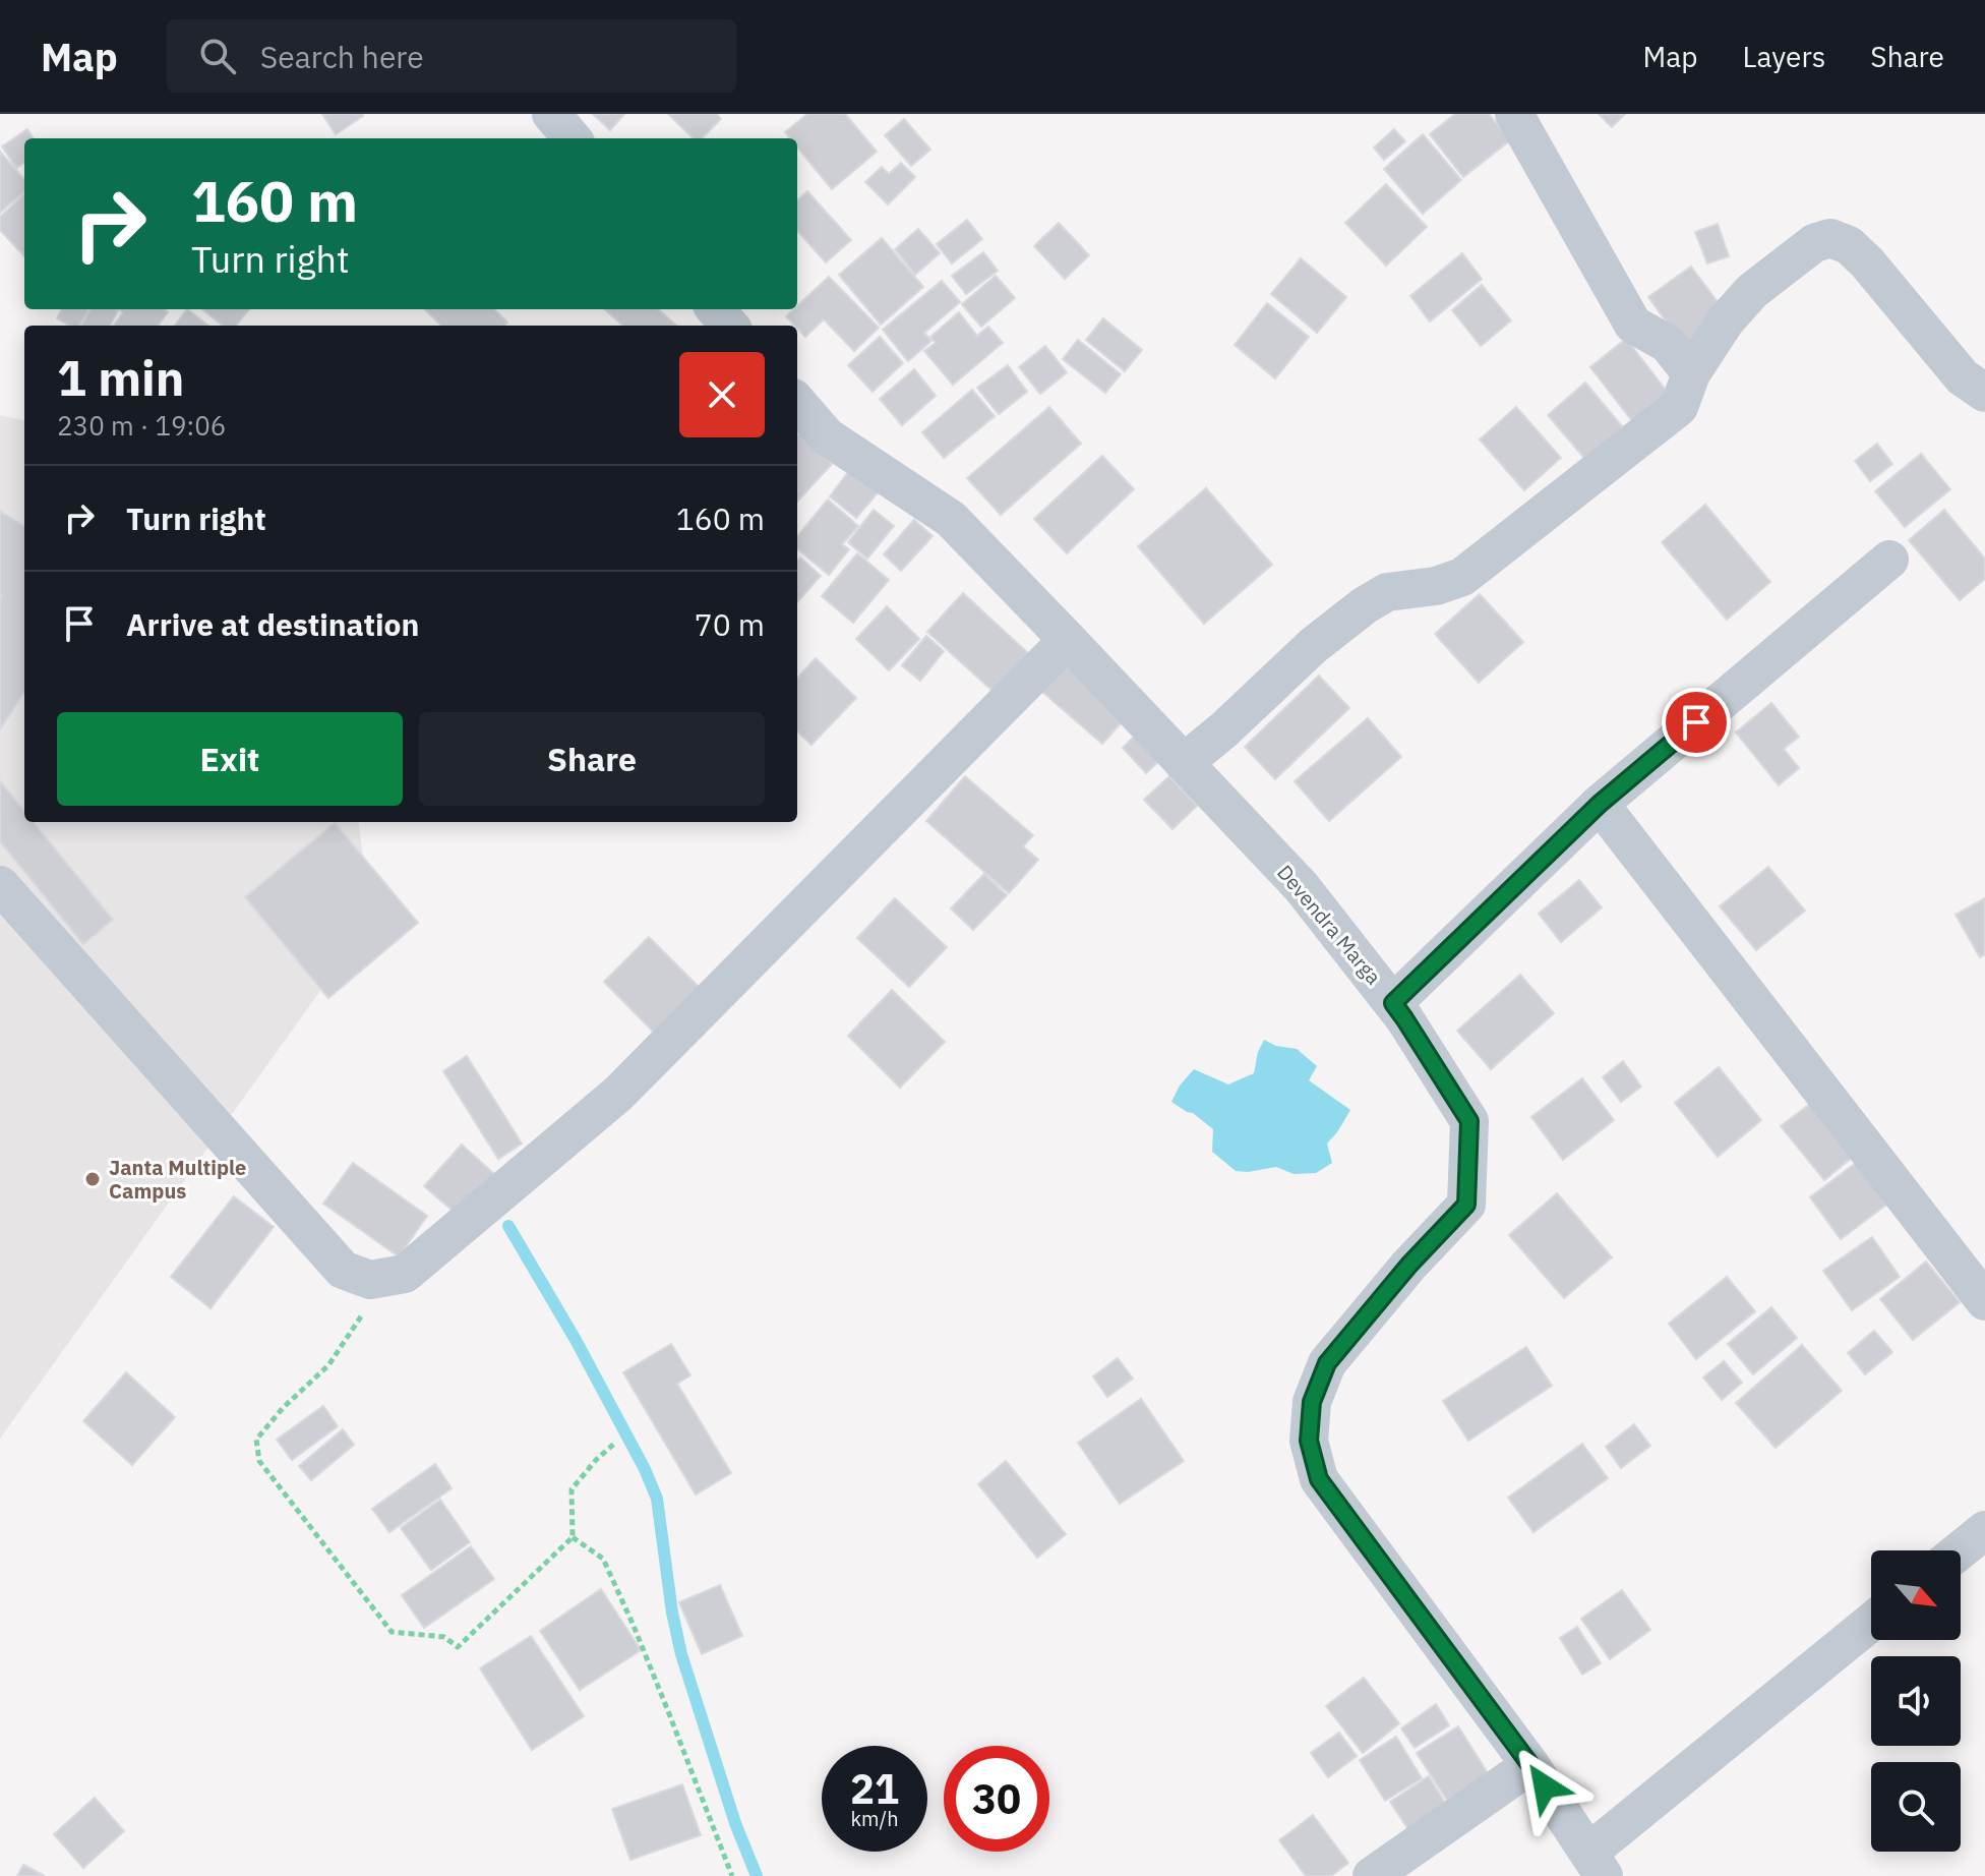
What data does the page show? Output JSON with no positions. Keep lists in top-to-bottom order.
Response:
{
  "streets": {
    "street": ["Devendra Marga"]
  },
  "places": ["Janta Multiple Campus"],
  "north": "bottom right",
  "page": {
    "header": "Map",
    "search": "Search here",
    "nav": ["Map", "Layers", "Share"],
    "turn": ["160 m", "Turn right"],
    "heading": ["1 min", "230 m · 19:06"],
    "list": [
      {
        "name": "Turn right",
        "value": "160 m"
      },
      {
        "name": "Arrive at destination",
        "value": "70 m"
      }
    ],
    "buttons": ["Exit", "Share"],
    "speed": "21 km/h",
    "limit": "30"
  }
}
